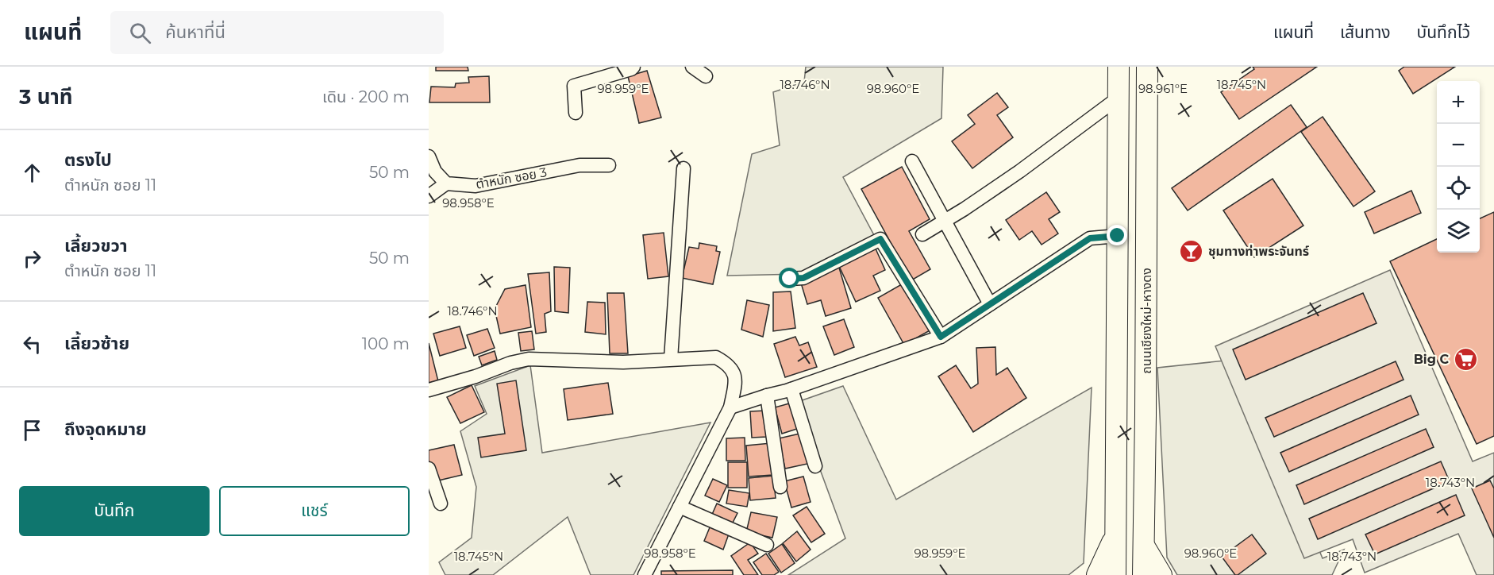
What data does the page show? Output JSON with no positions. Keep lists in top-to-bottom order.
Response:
{
  "streets": {
    "main road": ["ถนนเชียงใหม่-หางดง"],
    "street": ["ตำหนัก ซอย 3"]
  },
  "places": {
    "bar": ["ชุมทางท่าพระจันทร์"],
    "supermarket": ["Big C"]
  },
  "page": {
    "header": "แผนที่",
    "search": "ค้นหาที่นี่",
    "nav": ["แผนที่", "เส้นทาง", "บันทึกไว้"],
    "heading": ["3 นาที", "เดิน · 200 m"],
    "map_buttons": ["+", "−"],
    "list": [
      ["ตรงไป", "ตำหนัก ซอย 11", "50 m"],
      ["เลี้ยวขวา", "ตำหนัก ซอย 11", "50 m"],
      ["เลี้ยวซ้าย", "100 m"],
      "ถึงจุดหมาย"
    ],
    "buttons": ["บันทึก", "แชร์"]
  },
  "coordinates": [
    "18.746°N",
    "18.745°N",
    "98.959°E",
    "98.960°E",
    "98.961°E",
    "98.958°E",
    "18.743°N"
  ]
}
